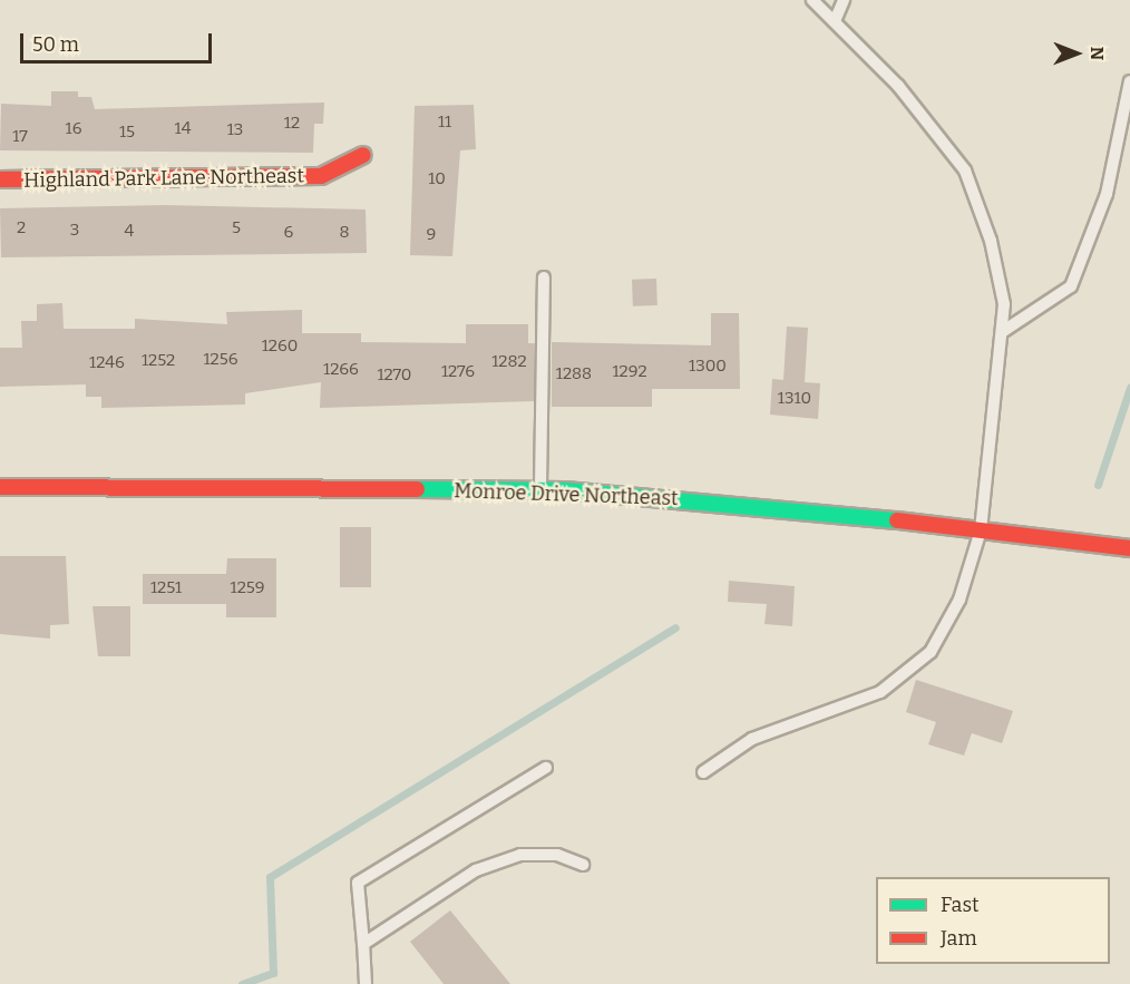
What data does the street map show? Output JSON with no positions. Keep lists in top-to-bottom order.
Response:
{
  "streets": {
    "main road": ["Highland Park Lane Northeast", "Monroe Drive Northeast"]
  },
  "house_numbers": [
    "11",
    "12",
    "16",
    "14",
    "13",
    "15",
    "17",
    "10",
    "2",
    "5",
    "3",
    "4",
    "6",
    "8",
    "9",
    "1260",
    "1256",
    "1252",
    "1282",
    "1246",
    "1300",
    "1266",
    "1276",
    "1292",
    "1288",
    "1270",
    "1310",
    "1251",
    "1259"
  ],
  "legend": ["Fast", "Jam"],
  "scale_bar": "50 m",
  "north": "right"
}
